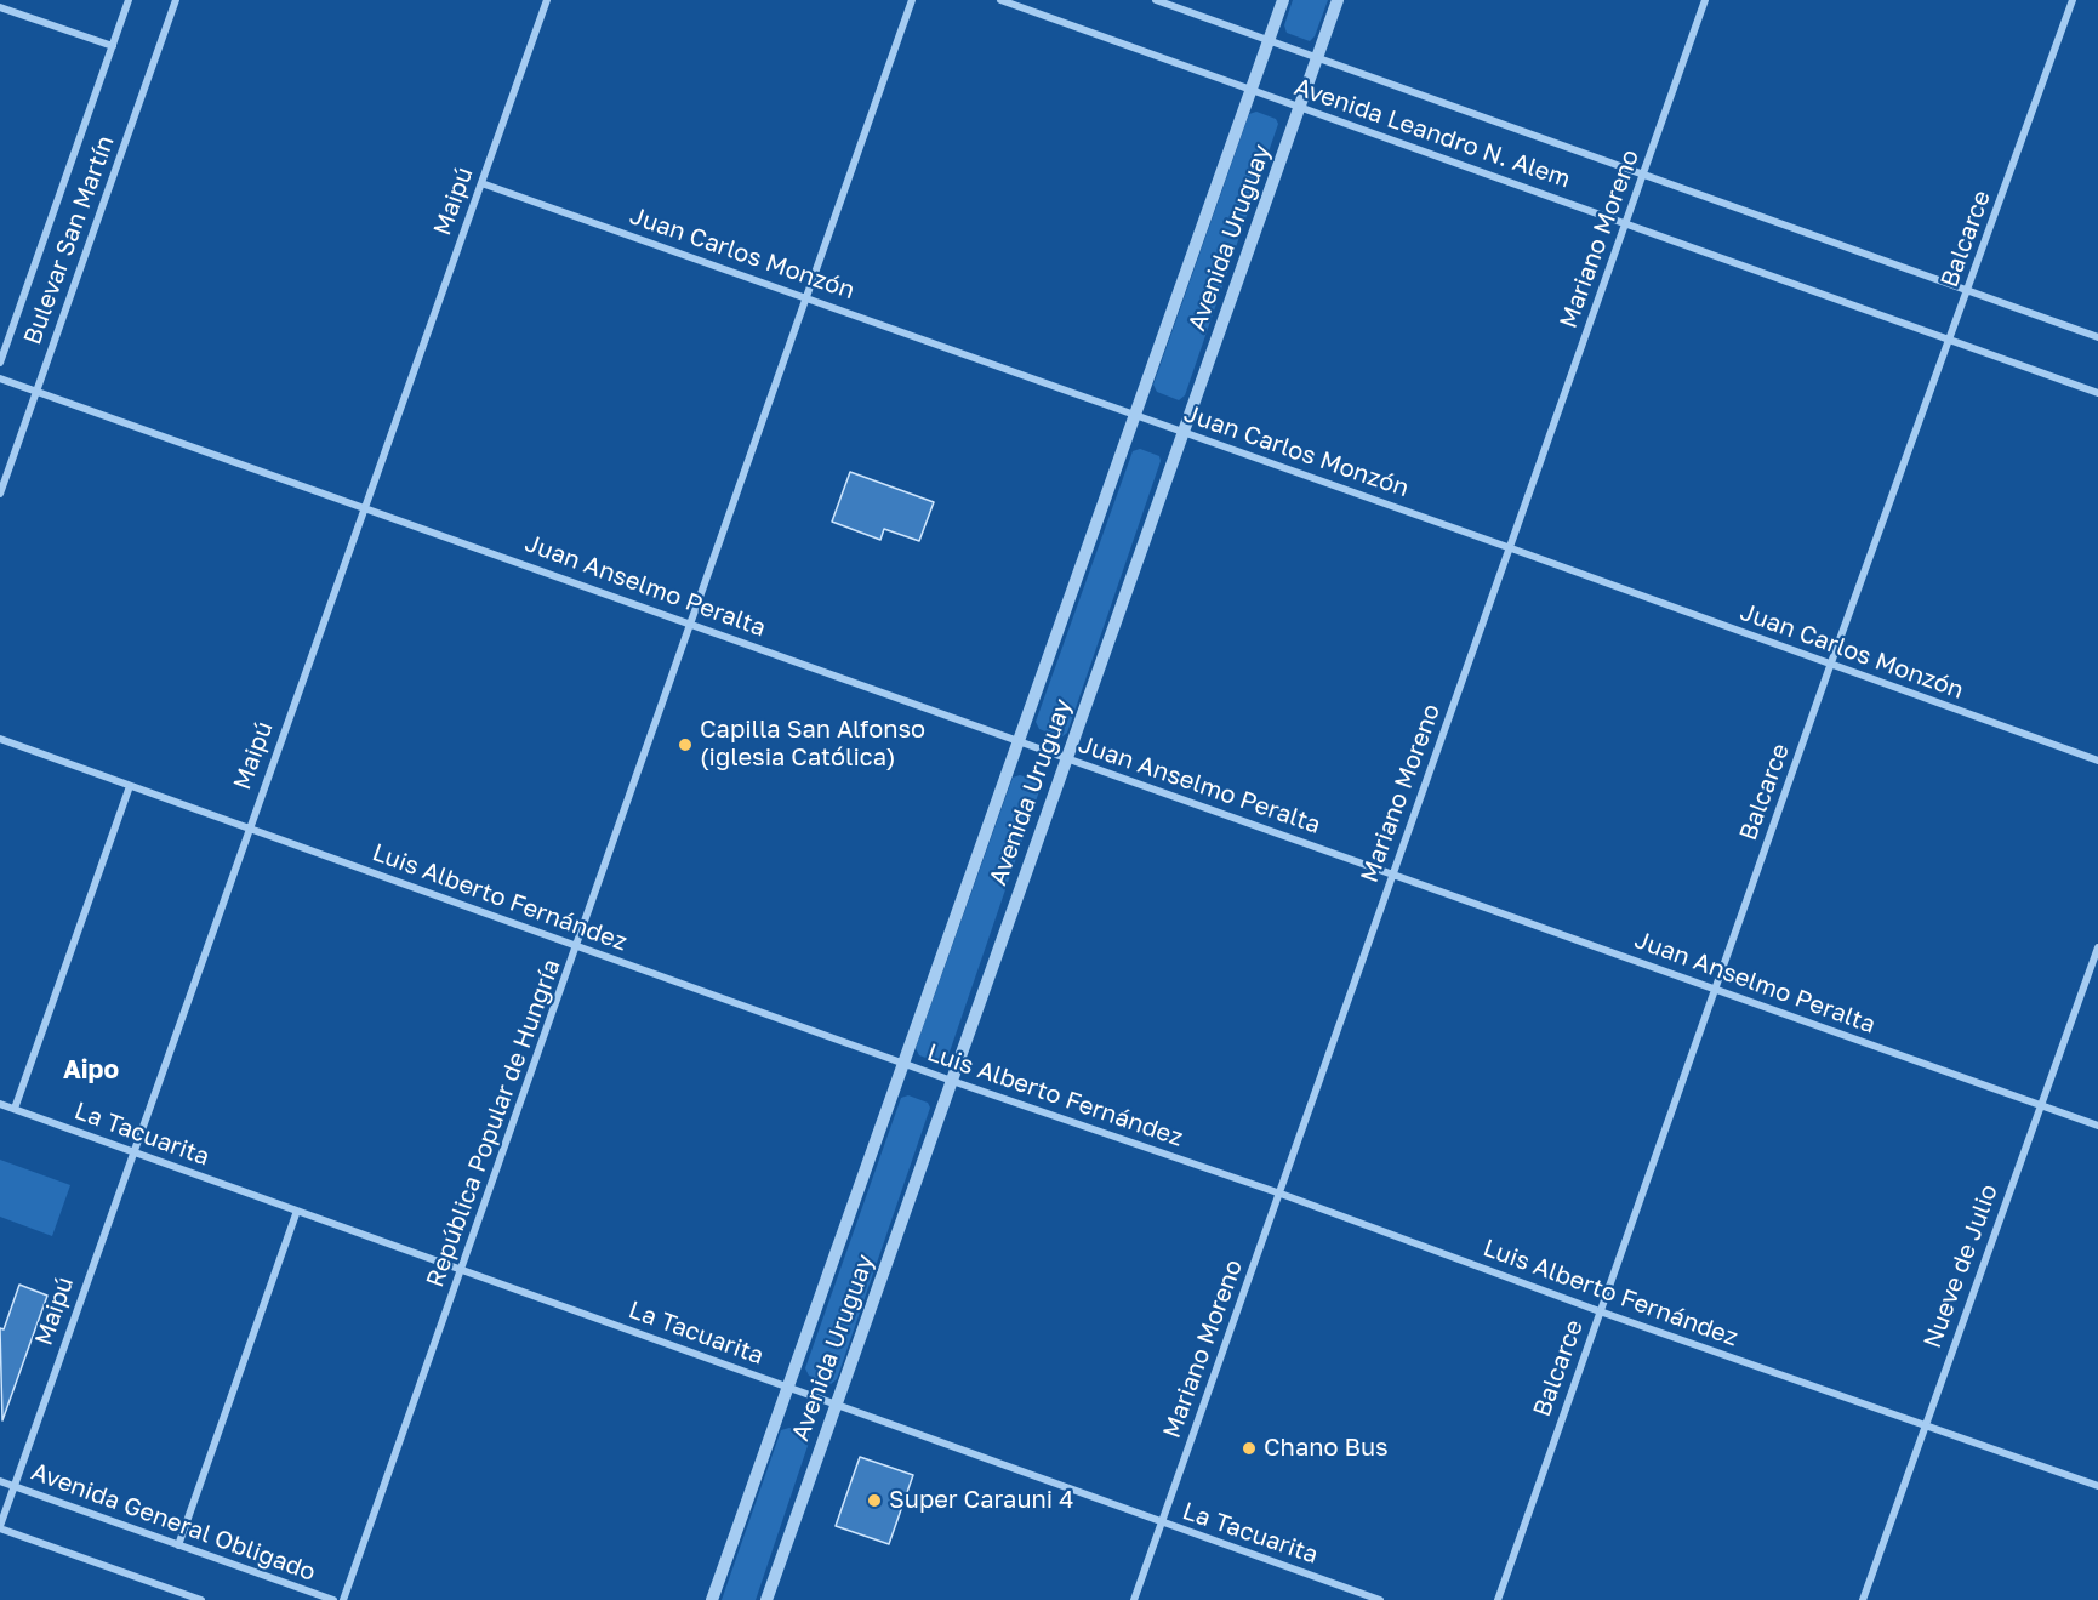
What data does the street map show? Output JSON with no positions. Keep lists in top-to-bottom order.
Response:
{
  "streets": {
    "street": [
      "Avenida Leandro N. Alem",
      "Maipú",
      "Avenida Uruguay",
      "Mariano Moreno",
      "Balcarce",
      "Bulevar San Martín",
      "Juan Carlos Monzón",
      "Juan Anselmo Peralta",
      "Luis Alberto Fernández",
      "República Popular de Hungría",
      "La Tacuarita",
      "Nueve de Julio",
      "Avenida General Obligado"
    ]
  },
  "crossings": [
    ["Avenida Leandro N. Alem", "Avenida Uruguay"],
    ["Avenida Leandro N. Alem", "Mariano Moreno"],
    ["Avenida Leandro N. Alem", "Balcarce"],
    ["Maipú", "Juan Carlos Monzón"],
    ["Maipú", "Juan Anselmo Peralta"],
    ["Maipú", "Luis Alberto Fernández"],
    ["Maipú", "La Tacuarita"],
    ["Maipú", "Avenida General Obligado"],
    ["Avenida Uruguay", "Juan Carlos Monzón"],
    ["Avenida Uruguay", "Juan Anselmo Peralta"],
    ["Avenida Uruguay", "Luis Alberto Fernández"],
    ["Avenida Uruguay", "La Tacuarita"],
    ["Mariano Moreno", "Juan Carlos Monzón"],
    ["Mariano Moreno", "Juan Anselmo Peralta"],
    ["Mariano Moreno", "Luis Alberto Fernández"],
    ["Mariano Moreno", "La Tacuarita"],
    ["Balcarce", "Juan Carlos Monzón"],
    ["Balcarce", "Juan Anselmo Peralta"],
    ["Balcarce", "Luis Alberto Fernández"],
    ["Bulevar San Martín", "Juan Anselmo Peralta"],
    ["Juan Carlos Monzón", "República Popular de Hungría"],
    ["Juan Anselmo Peralta", "República Popular de Hungría"],
    ["Juan Anselmo Peralta", "Nueve de Julio"],
    ["Luis Alberto Fernández", "República Popular de Hungría"],
    ["Luis Alberto Fernández", "Nueve de Julio"],
    ["República Popular de Hungría", "La Tacuarita"]
  ],
  "districts": ["Aipo"],
  "places": ["Capilla San Alfonso (iglesia Católica)", "Chano Bus", "Super Carauni 4"]
}
